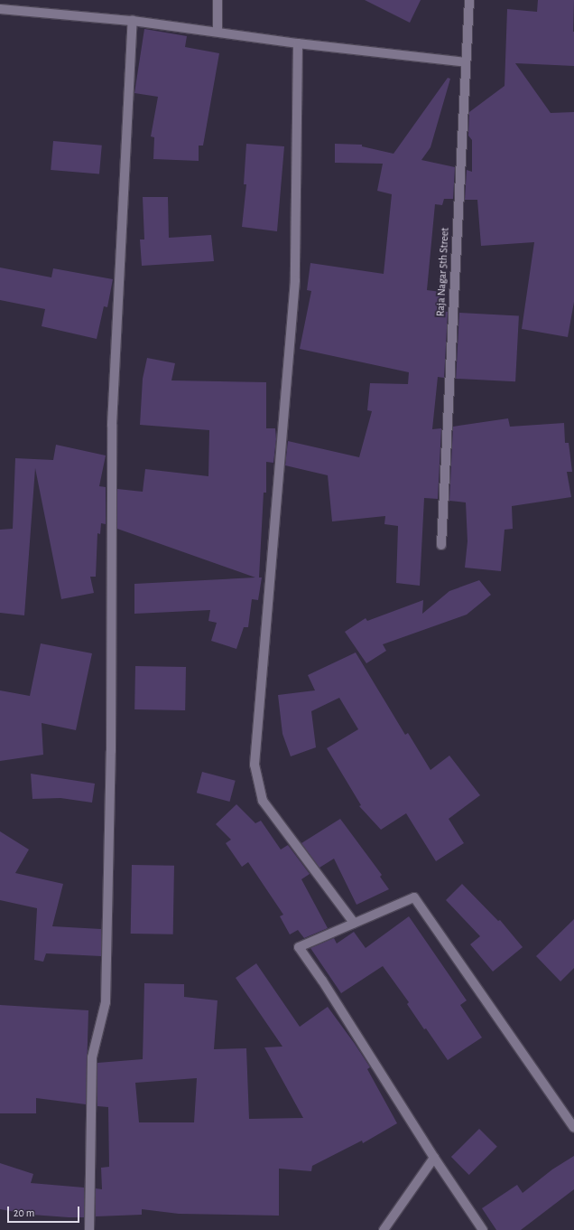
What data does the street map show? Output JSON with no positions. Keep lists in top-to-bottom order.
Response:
{
  "streets": {
    "street": ["Raja Nagar 5th Street"]
  },
  "scale_bar": "20 m"
}
